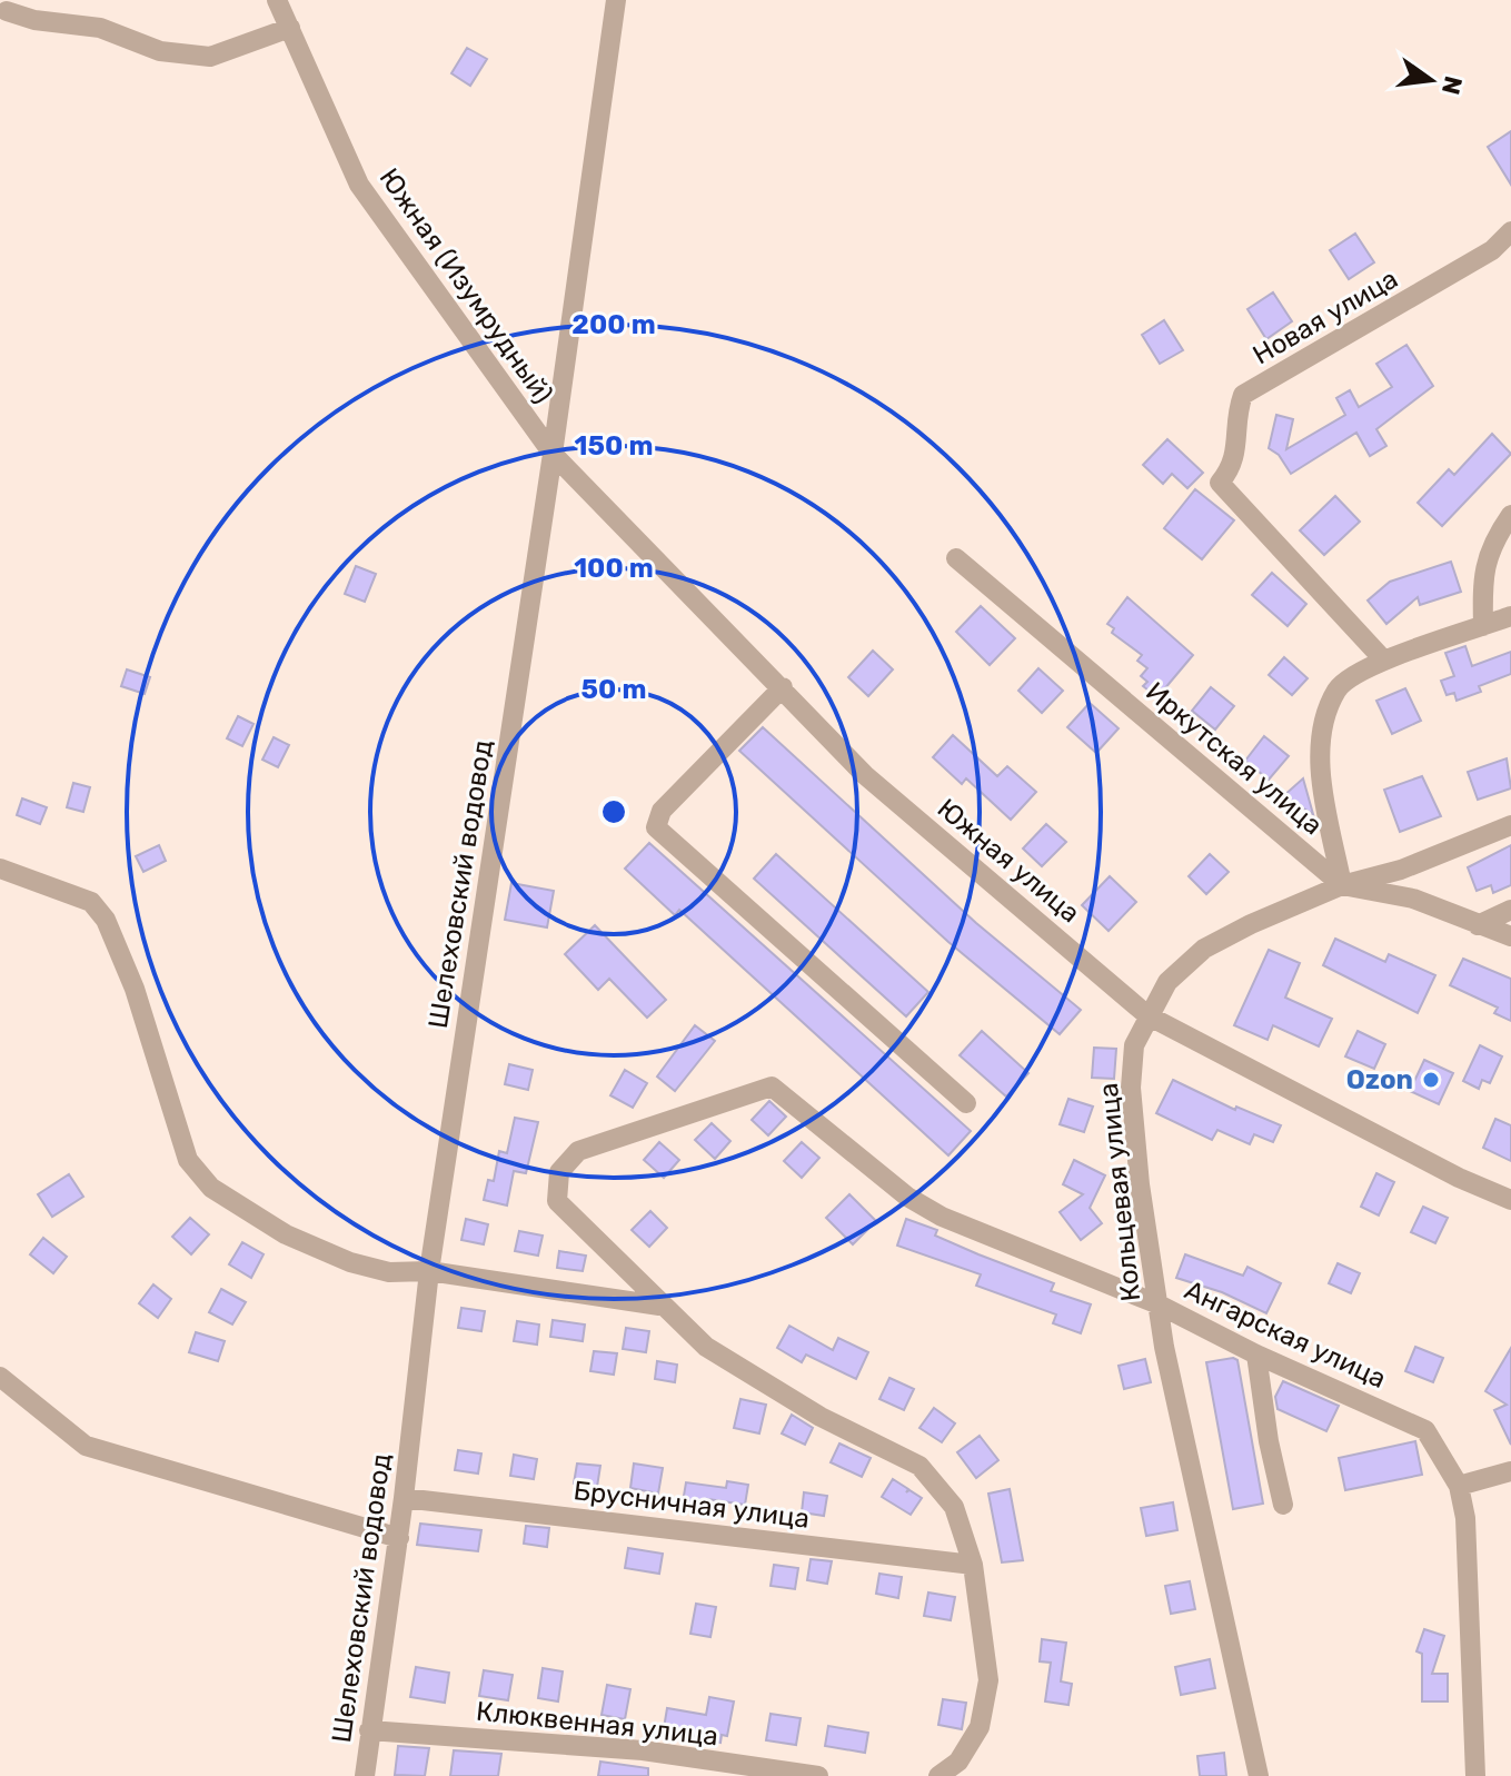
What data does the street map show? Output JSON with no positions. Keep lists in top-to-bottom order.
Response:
{
  "streets": {
    "street": [
      "Южная (Изумрудный)",
      "Новая улица",
      "Иркутская улица",
      "Южная улица",
      "Шелеховский водовод",
      "Кольцевая улица",
      "Ангарская улица",
      "Брусничная улица",
      "Клюквенная улица"
    ]
  },
  "crossings": [
    ["Южная (Изумрудный)", "Южная улица"],
    ["Южная (Изумрудный)", "Шелеховский водовод"],
    ["Иркутская улица", "Кольцевая улица"],
    ["Южная улица", "Шелеховский водовод"],
    ["Южная улица", "Кольцевая улица"],
    ["Шелеховский водовод", "Брусничная улица"],
    ["Шелеховский водовод", "Клюквенная улица"],
    ["Кольцевая улица", "Ангарская улица"]
  ],
  "places": ["Ozon"],
  "north": "right",
  "rings": [
    "200 m",
    "150 m",
    "100 m",
    "50 m"
  ]
}
